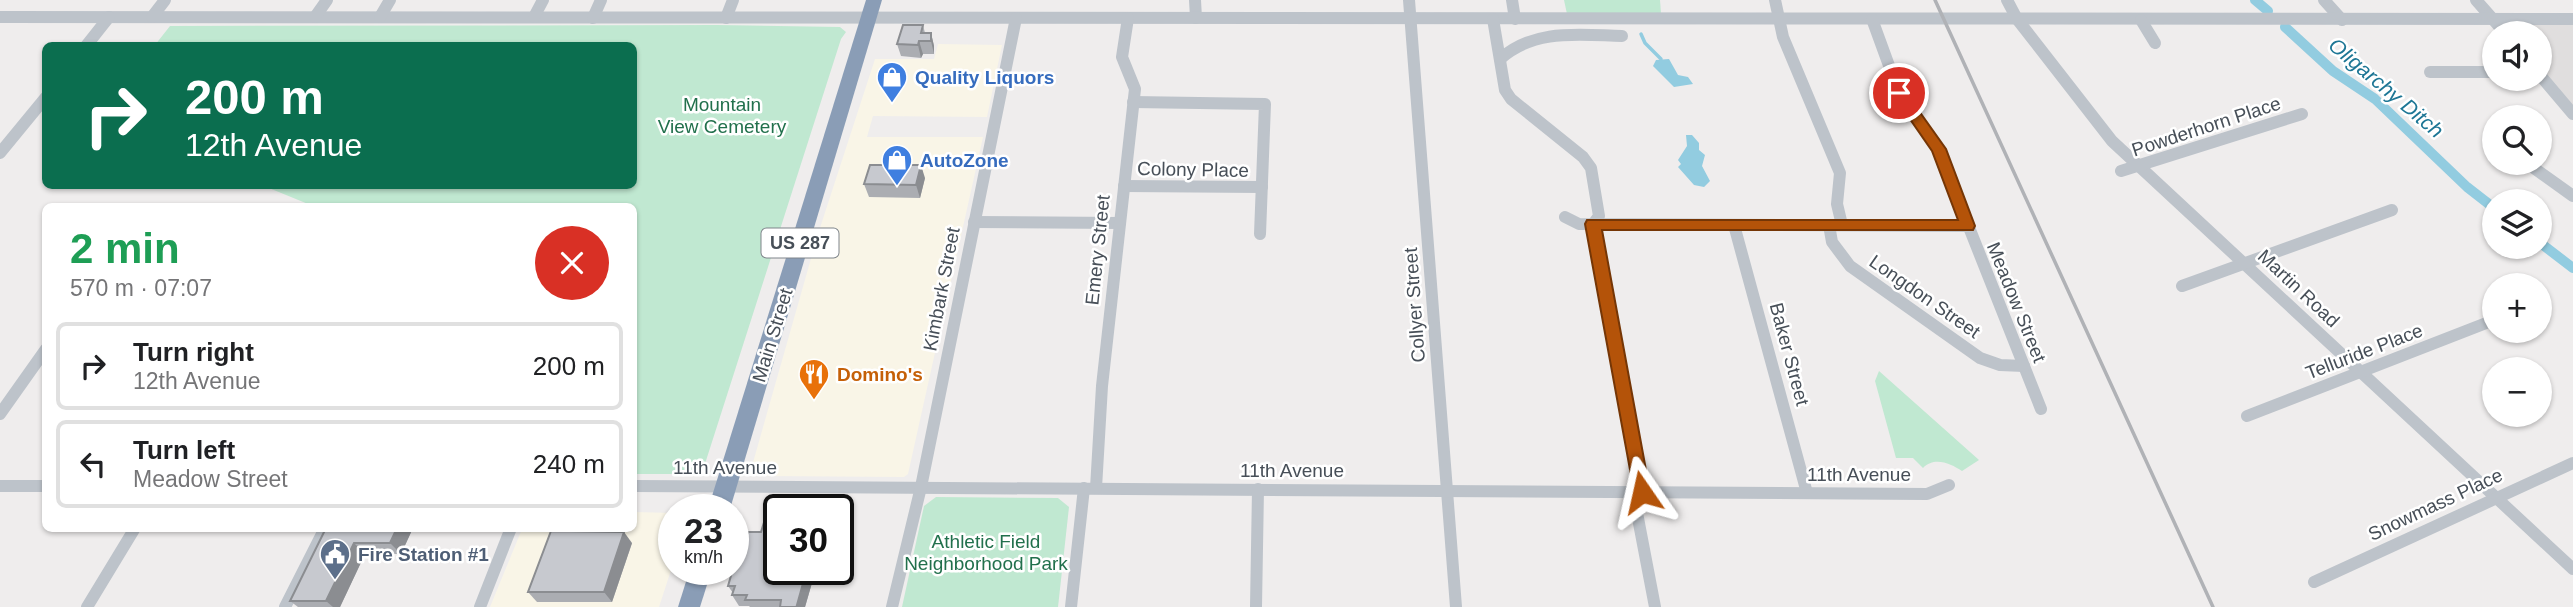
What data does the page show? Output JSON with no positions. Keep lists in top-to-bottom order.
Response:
{
  "streets": {
    "highway": ["US 287", "Main Street"],
    "street": [
      "Powderhorn Place",
      "Colony Place",
      "Emery Street",
      "Martin Road",
      "Kimbark Street",
      "Longdon Street",
      "Meadow Street",
      "Collyer Street",
      "Telluride Place",
      "Baker Street",
      "11th Avenue",
      "Snowmass Place"
    ]
  },
  "crossings": [
    ["Powderhorn Place", "Martin Road"],
    ["Colony Place", "Emery Street"],
    ["Emery Street", "11th Avenue"],
    ["Martin Road", "Telluride Place"],
    ["Martin Road", "Snowmass Place"],
    ["Kimbark Street", "11th Avenue"],
    ["Longdon Street", "Meadow Street"],
    ["Collyer Street", "11th Avenue"],
    ["Main Street", "11th Avenue"],
    ["Baker Street", "11th Avenue"]
  ],
  "water": ["Oligarchy Ditch"],
  "parks": ["Mountain View Cemetery", "Athletic Field Neighborhood Park"],
  "places": {
    "shop": ["Quality Liquors", "AutoZone"],
    "restaurant": ["Domino's"],
    "public building": ["Fire Station #1"]
  },
  "page": {
    "map_buttons": ["+", "−"],
    "turn": ["200 m", "12th Avenue"],
    "heading": ["2 min", "570 m · 07:07"],
    "list": [
      {
        "name": "Turn right",
        "note": "12th Avenue",
        "value": "200 m"
      },
      {
        "name": "Turn left",
        "note": "Meadow Street",
        "value": "240 m"
      }
    ],
    "speed": "23 km/h",
    "limit": "30"
  }
}
